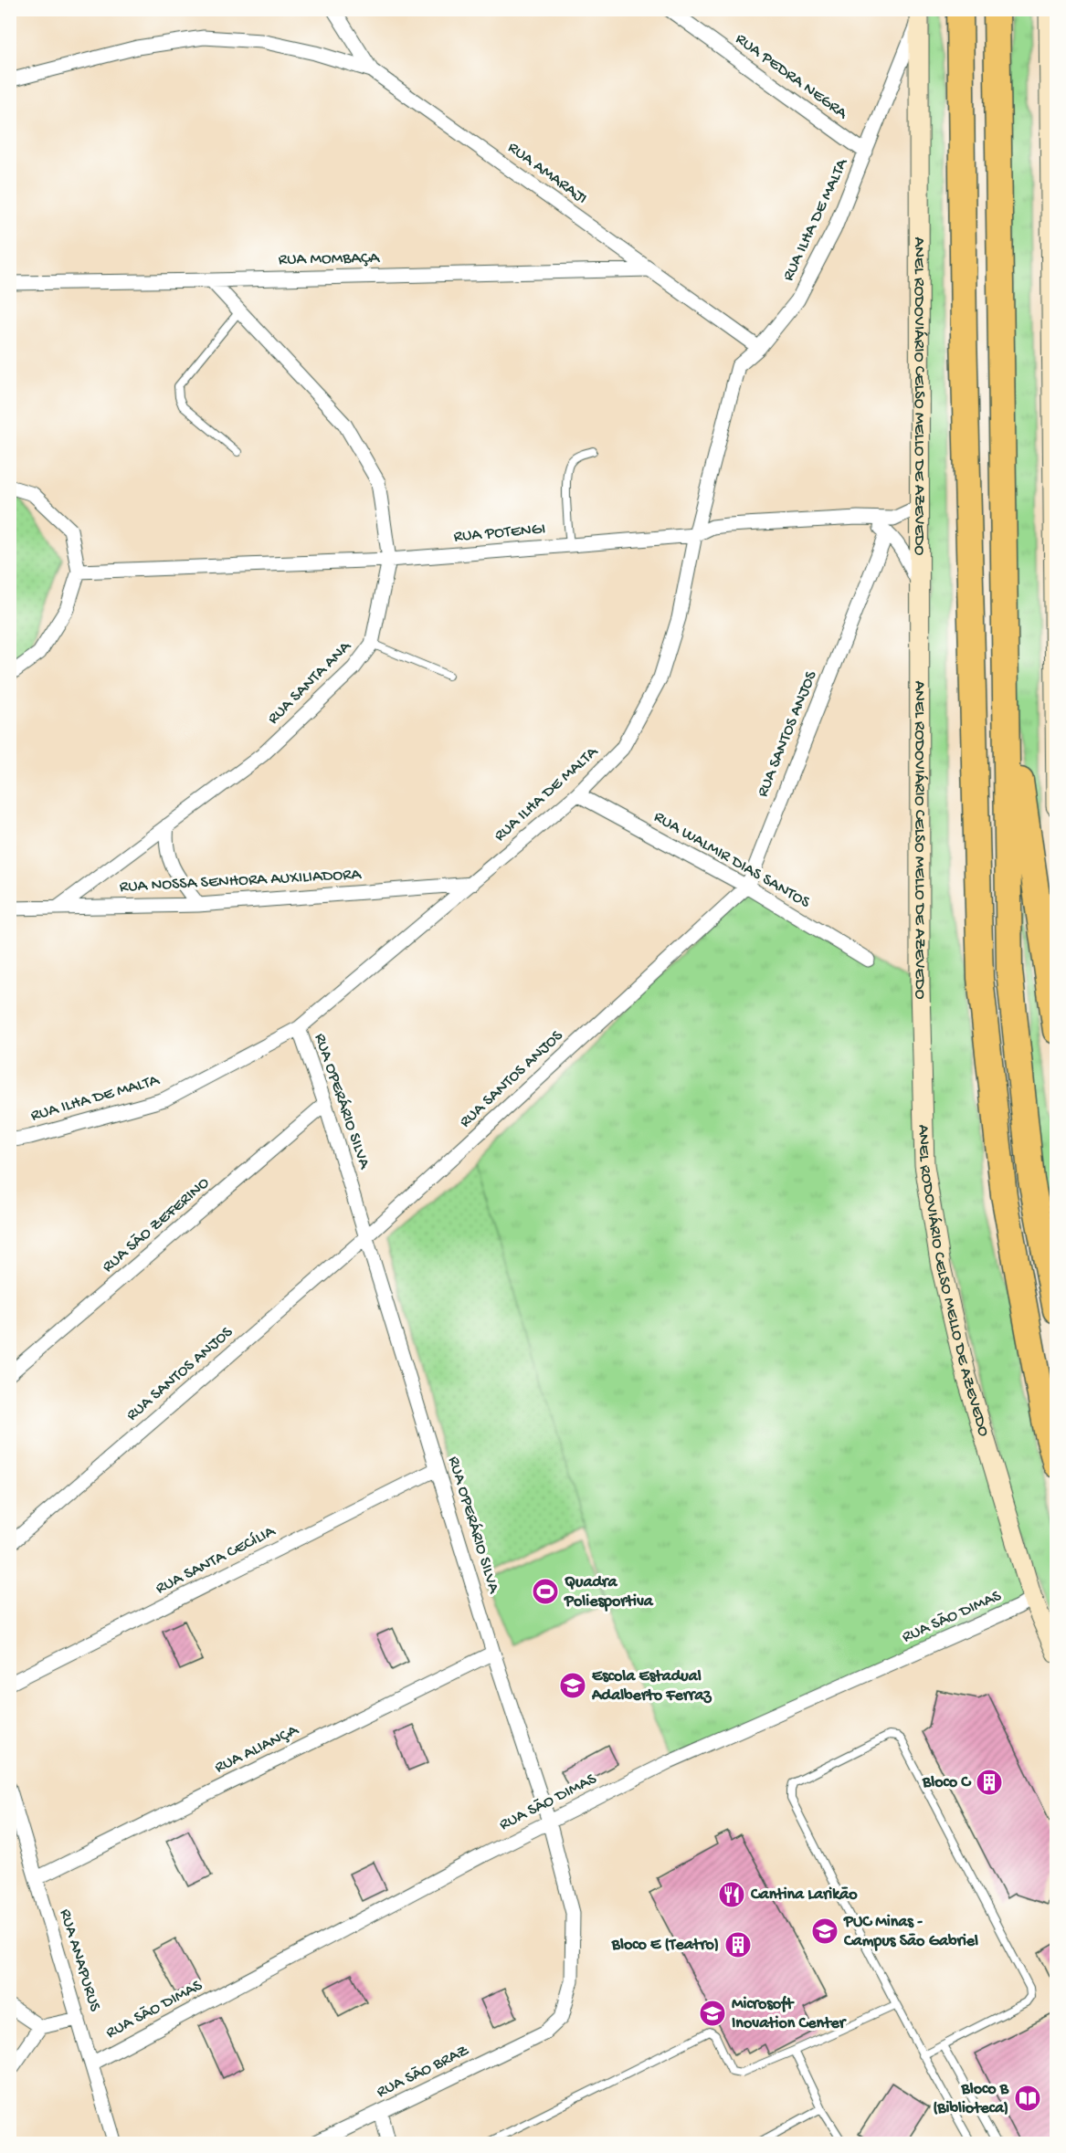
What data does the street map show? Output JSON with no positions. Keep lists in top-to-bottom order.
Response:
{
  "streets": {
    "main road": ["ANEL RODOVIÁRIO CELSO MELLO DE AZEVEDO"],
    "street": [
      "RUA PEDRA NEGRA",
      "RUA AMARAJI",
      "RUA ILHA DE MALTA",
      "RUA MOMBAÇA",
      "RUA POTENGI",
      "RUA SANTA ANA",
      "RUA SANTOS ANJOS",
      "RUA WALMIR DIAS SANTOS",
      "RUA NOSSA SENHORA AUXILIADORA",
      "RUA OPERÁRIO SILVA",
      "RUA SÃO ZEFERINO",
      "RUA SANTA CECÍLIA",
      "RUA SÃO DIMAS",
      "RUA ALIANÇA",
      "RUA ANAPURUS",
      "RUA SÃO BRAZ"
    ]
  },
  "crossings": [
    ["RUA PEDRA NEGRA", "RUA ILHA DE MALTA"],
    ["RUA AMARAJI", "RUA ILHA DE MALTA"],
    ["RUA AMARAJI", "RUA MOMBAÇA"],
    ["RUA ILHA DE MALTA", "ANEL RODOVIÁRIO CELSO MELLO DE AZEVEDO"],
    ["RUA ILHA DE MALTA", "RUA POTENGI"],
    ["RUA ILHA DE MALTA", "RUA WALMIR DIAS SANTOS"],
    ["RUA ILHA DE MALTA", "RUA NOSSA SENHORA AUXILIADORA"],
    ["RUA ILHA DE MALTA", "RUA OPERÁRIO SILVA"],
    ["RUA MOMBAÇA", "RUA SANTA ANA"],
    ["ANEL RODOVIÁRIO CELSO MELLO DE AZEVEDO", "RUA POTENGI"],
    ["ANEL RODOVIÁRIO CELSO MELLO DE AZEVEDO", "RUA SÃO DIMAS"],
    ["RUA POTENGI", "RUA SANTA ANA"],
    ["RUA SANTA ANA", "RUA NOSSA SENHORA AUXILIADORA"],
    ["RUA SANTOS ANJOS", "RUA WALMIR DIAS SANTOS"],
    ["RUA SANTOS ANJOS", "RUA OPERÁRIO SILVA"],
    ["RUA OPERÁRIO SILVA", "RUA SÃO ZEFERINO"],
    ["RUA OPERÁRIO SILVA", "RUA SANTA CECÍLIA"],
    ["RUA OPERÁRIO SILVA", "RUA SÃO DIMAS"],
    ["RUA OPERÁRIO SILVA", "RUA ALIANÇA"],
    ["RUA OPERÁRIO SILVA", "RUA SÃO BRAZ"],
    ["RUA SÃO DIMAS", "RUA ANAPURUS"],
    ["RUA ALIANÇA", "RUA ANAPURUS"]
  ],
  "places": {
    "sports": ["Quadra Poliesportiva"],
    "school or university": ["Escola Estadual Adalberto Ferraz", "PUC Minas - Campus São Gabriel", "Microsoft Inovation Center"],
    "building": ["Bloco C", "Bloco E (Teatro)"],
    "restaurant": ["Cantina Larikão"],
    "library": ["Bloco B (Biblioteca)"]
  }
}
